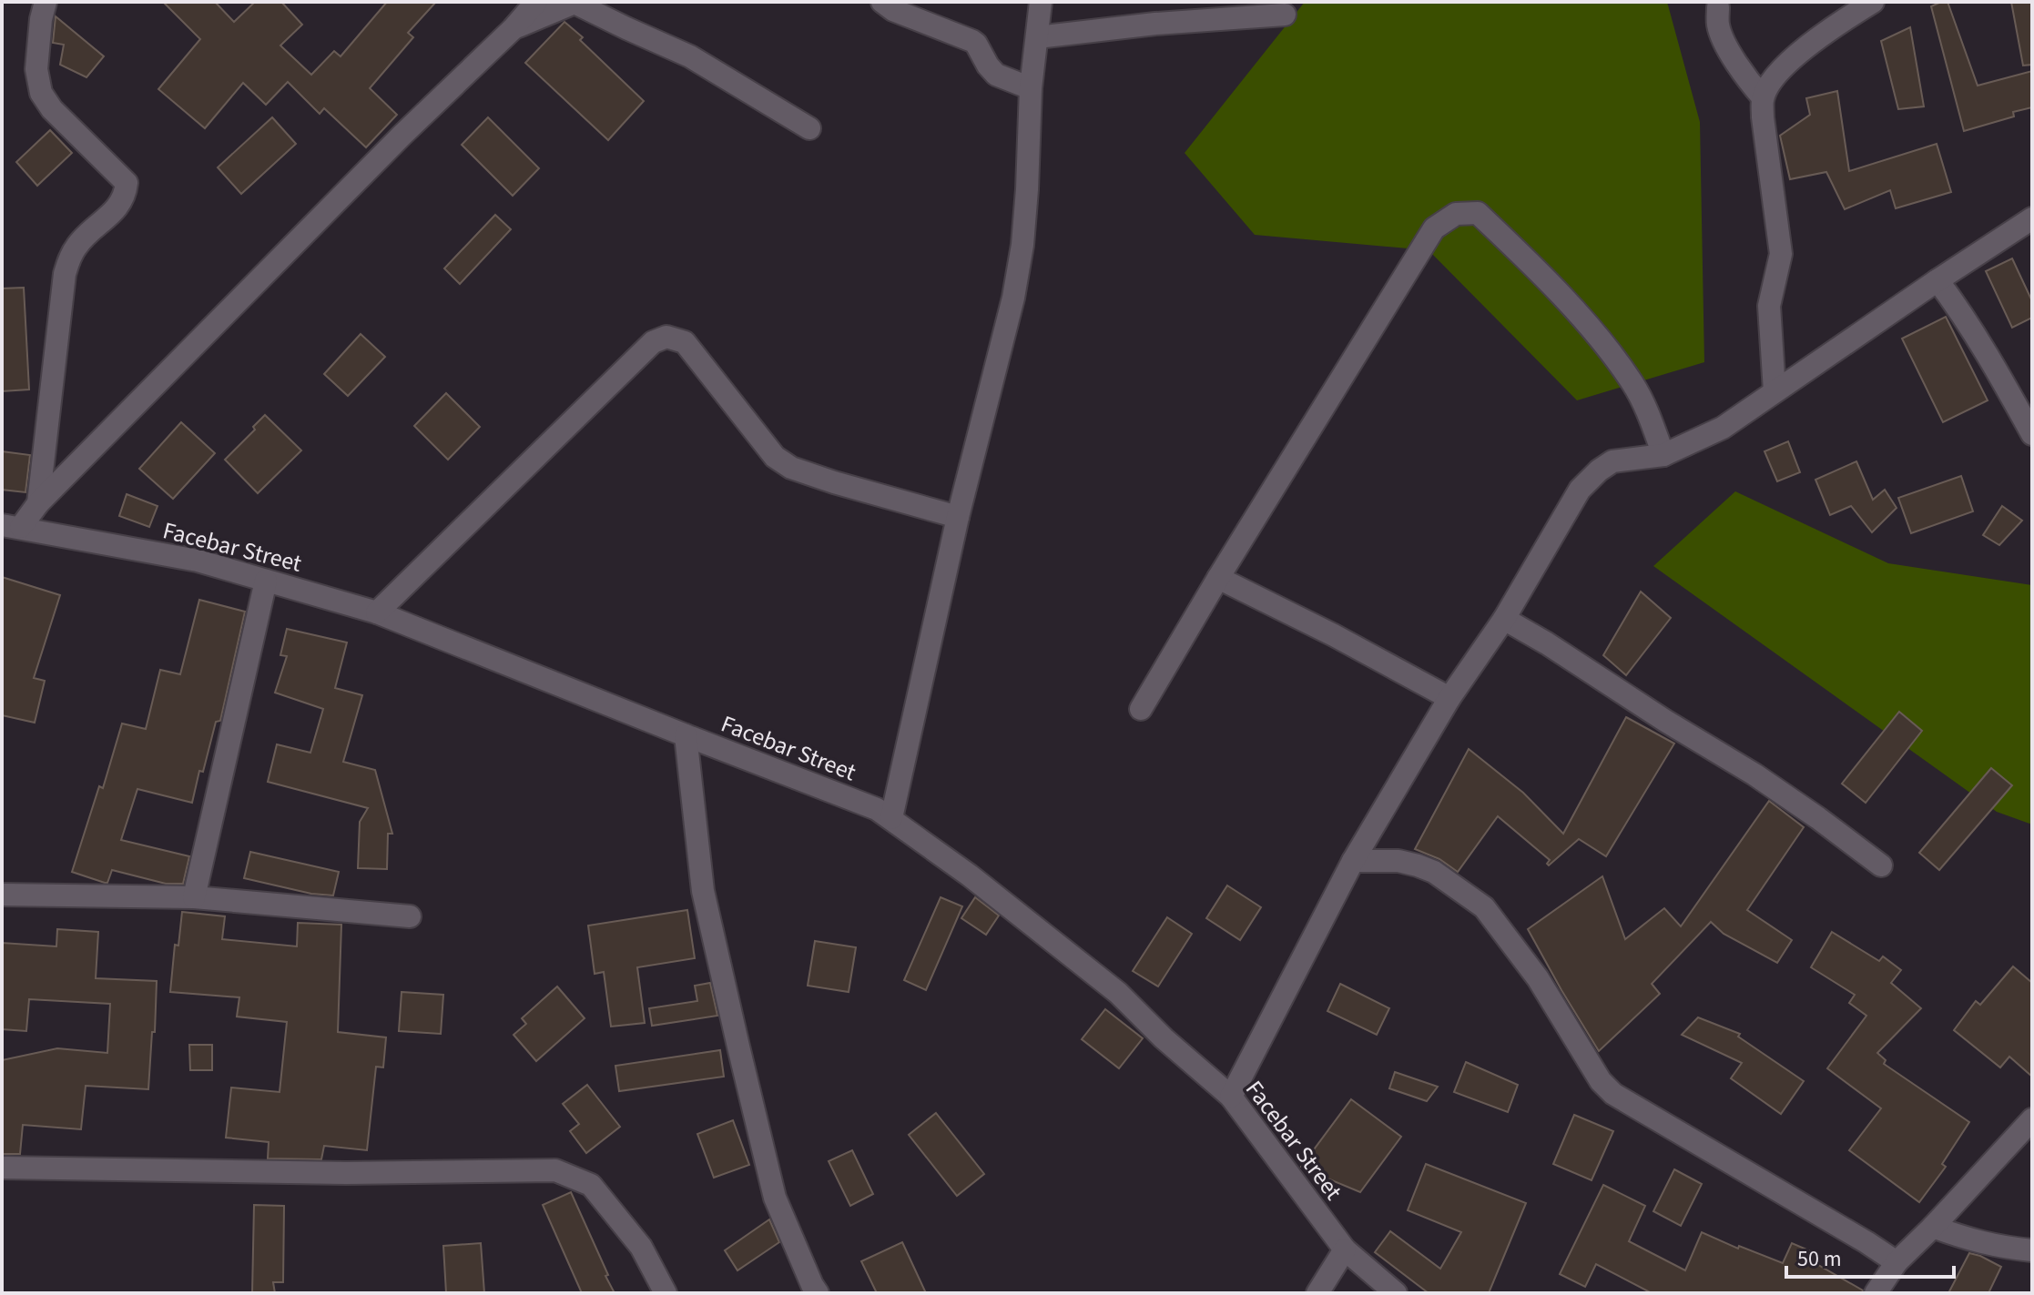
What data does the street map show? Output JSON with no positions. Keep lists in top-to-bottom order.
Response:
{
  "streets": {
    "street": ["Facebar Street"]
  },
  "scale_bar": "50 m"
}
